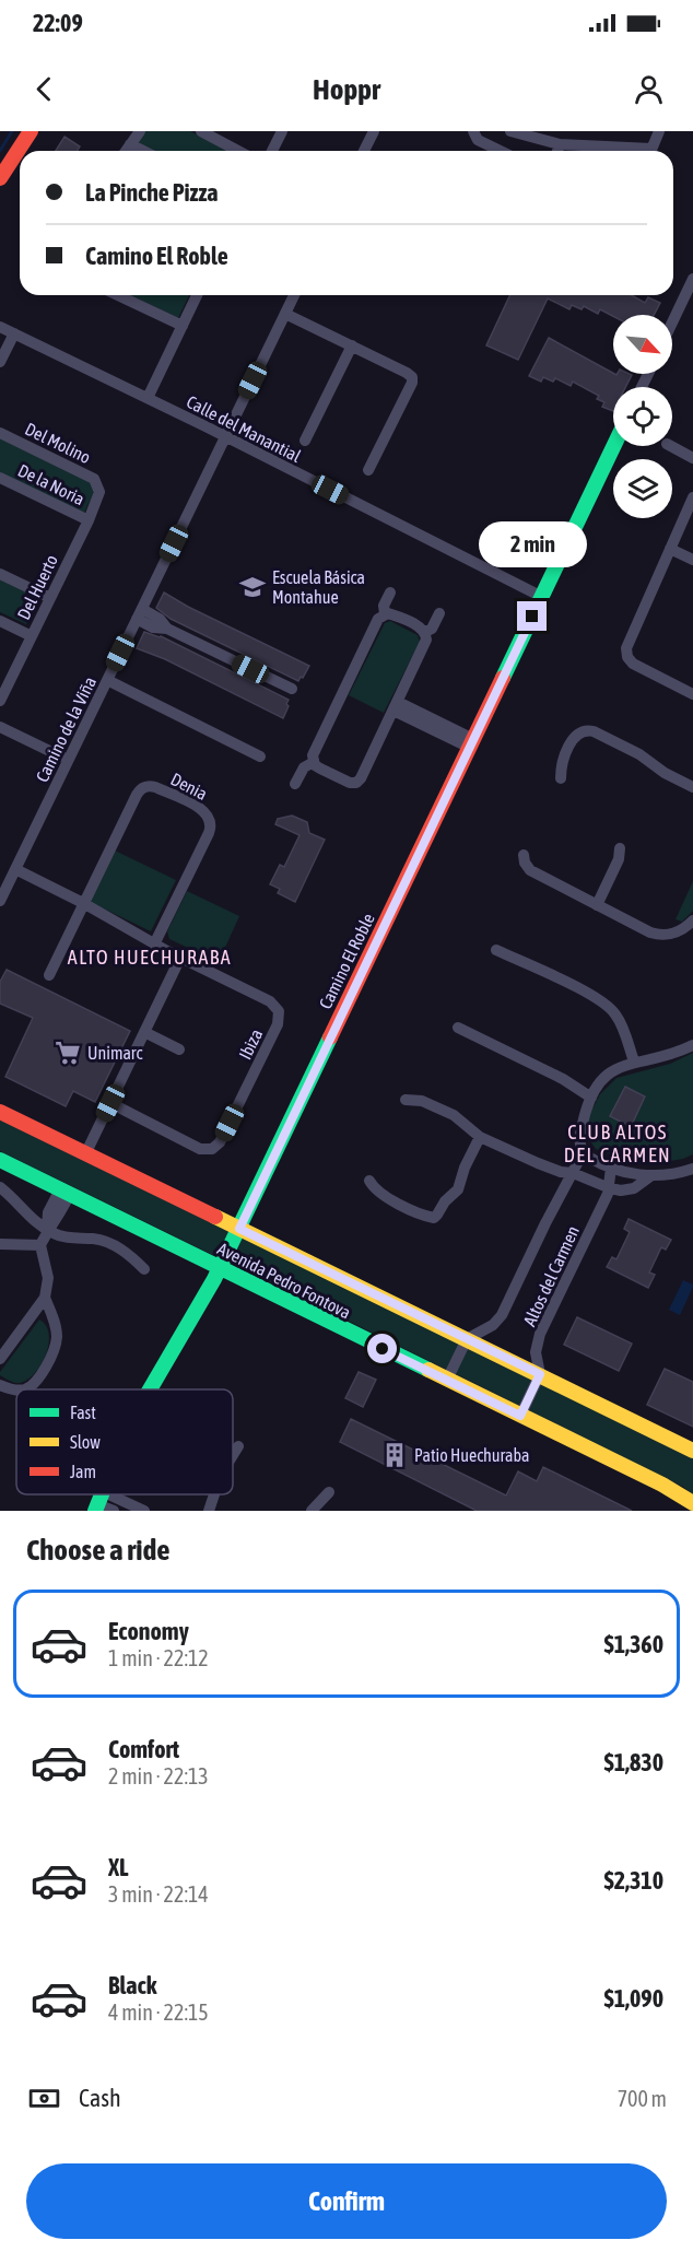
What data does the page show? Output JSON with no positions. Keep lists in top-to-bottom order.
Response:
{
  "streets": {
    "street": [
      "Calle del Manantial",
      "Del Molino",
      "De la Noria",
      "Del Huerto",
      "Camino de la Viña",
      "Denia",
      "Camino El Roble",
      "Ibiza",
      "Altos del Carmen",
      "Avenida Pedro Fontova"
    ]
  },
  "crossings": [
    ["Calle del Manantial", "Camino de la Viña"],
    ["Calle del Manantial", "Camino El Roble"],
    ["Del Molino", "Del Huerto"],
    ["De la Noria", "Del Huerto"],
    ["Camino de la Viña", "Ibiza"],
    ["Denia", "Ibiza"],
    ["Camino El Roble", "Avenida Pedro Fontova"],
    ["Altos del Carmen", "Avenida Pedro Fontova"]
  ],
  "districts": ["ALTO HUECHURABA", "CLUB ALTOS DEL CARMEN"],
  "places": {
    "school or university": ["Escuela Básica Montahue"],
    "supermarket": ["Unimarc"],
    "building": ["Patio Huechuraba"]
  },
  "legend": ["Fast", "Slow", "Jam"],
  "north": "bottom right",
  "page": {
    "status": "22:09",
    "header": "Hoppr",
    "banner": ["La Pinche Pizza", "Camino El Roble"],
    "bubble": "2 min",
    "heading": "Choose a ride",
    "list": [
      {
        "name": "Economy",
        "note": "1 min · 22:12",
        "value": "$1,360"
      },
      {
        "name": "Comfort",
        "note": "2 min · 22:13",
        "value": "$1,830"
      },
      {
        "name": "XL",
        "note": "3 min · 22:14",
        "value": "$2,310"
      },
      {
        "name": "Black",
        "note": "4 min · 22:15",
        "value": "$1,090"
      }
    ],
    "pay": ["Cash", "700 m"],
    "buttons": "Confirm"
  }
}
